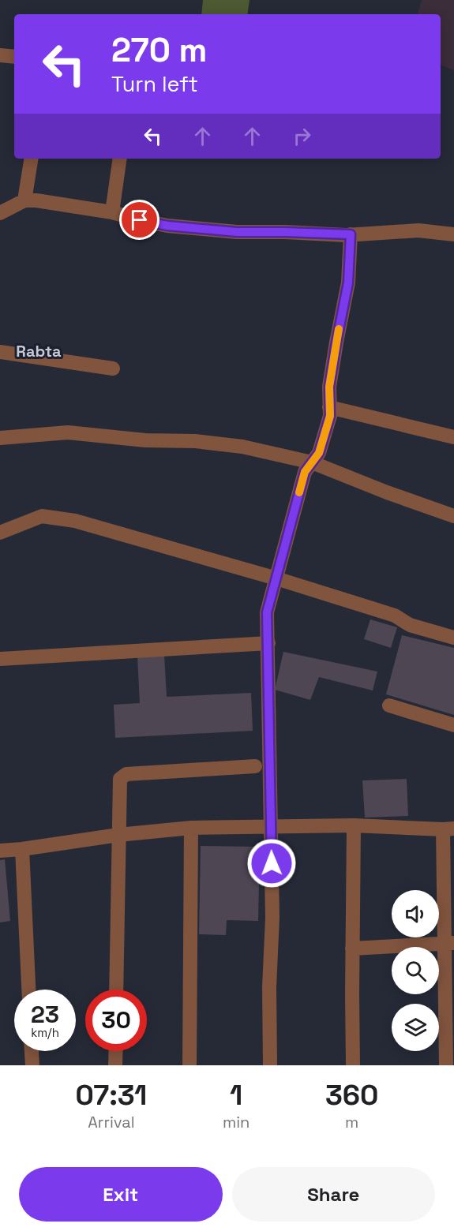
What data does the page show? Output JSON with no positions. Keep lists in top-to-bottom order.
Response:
{
  "districts": ["Rabta"],
  "page": {
    "turn": ["270 m", "Turn left"],
    "speed": "23 km/h",
    "limit": "30",
    "eta": [
      "07:31",
      "Arrival",
      "1",
      "min",
      "360",
      "m"
    ],
    "buttons": ["Exit", "Share"]
  }
}
